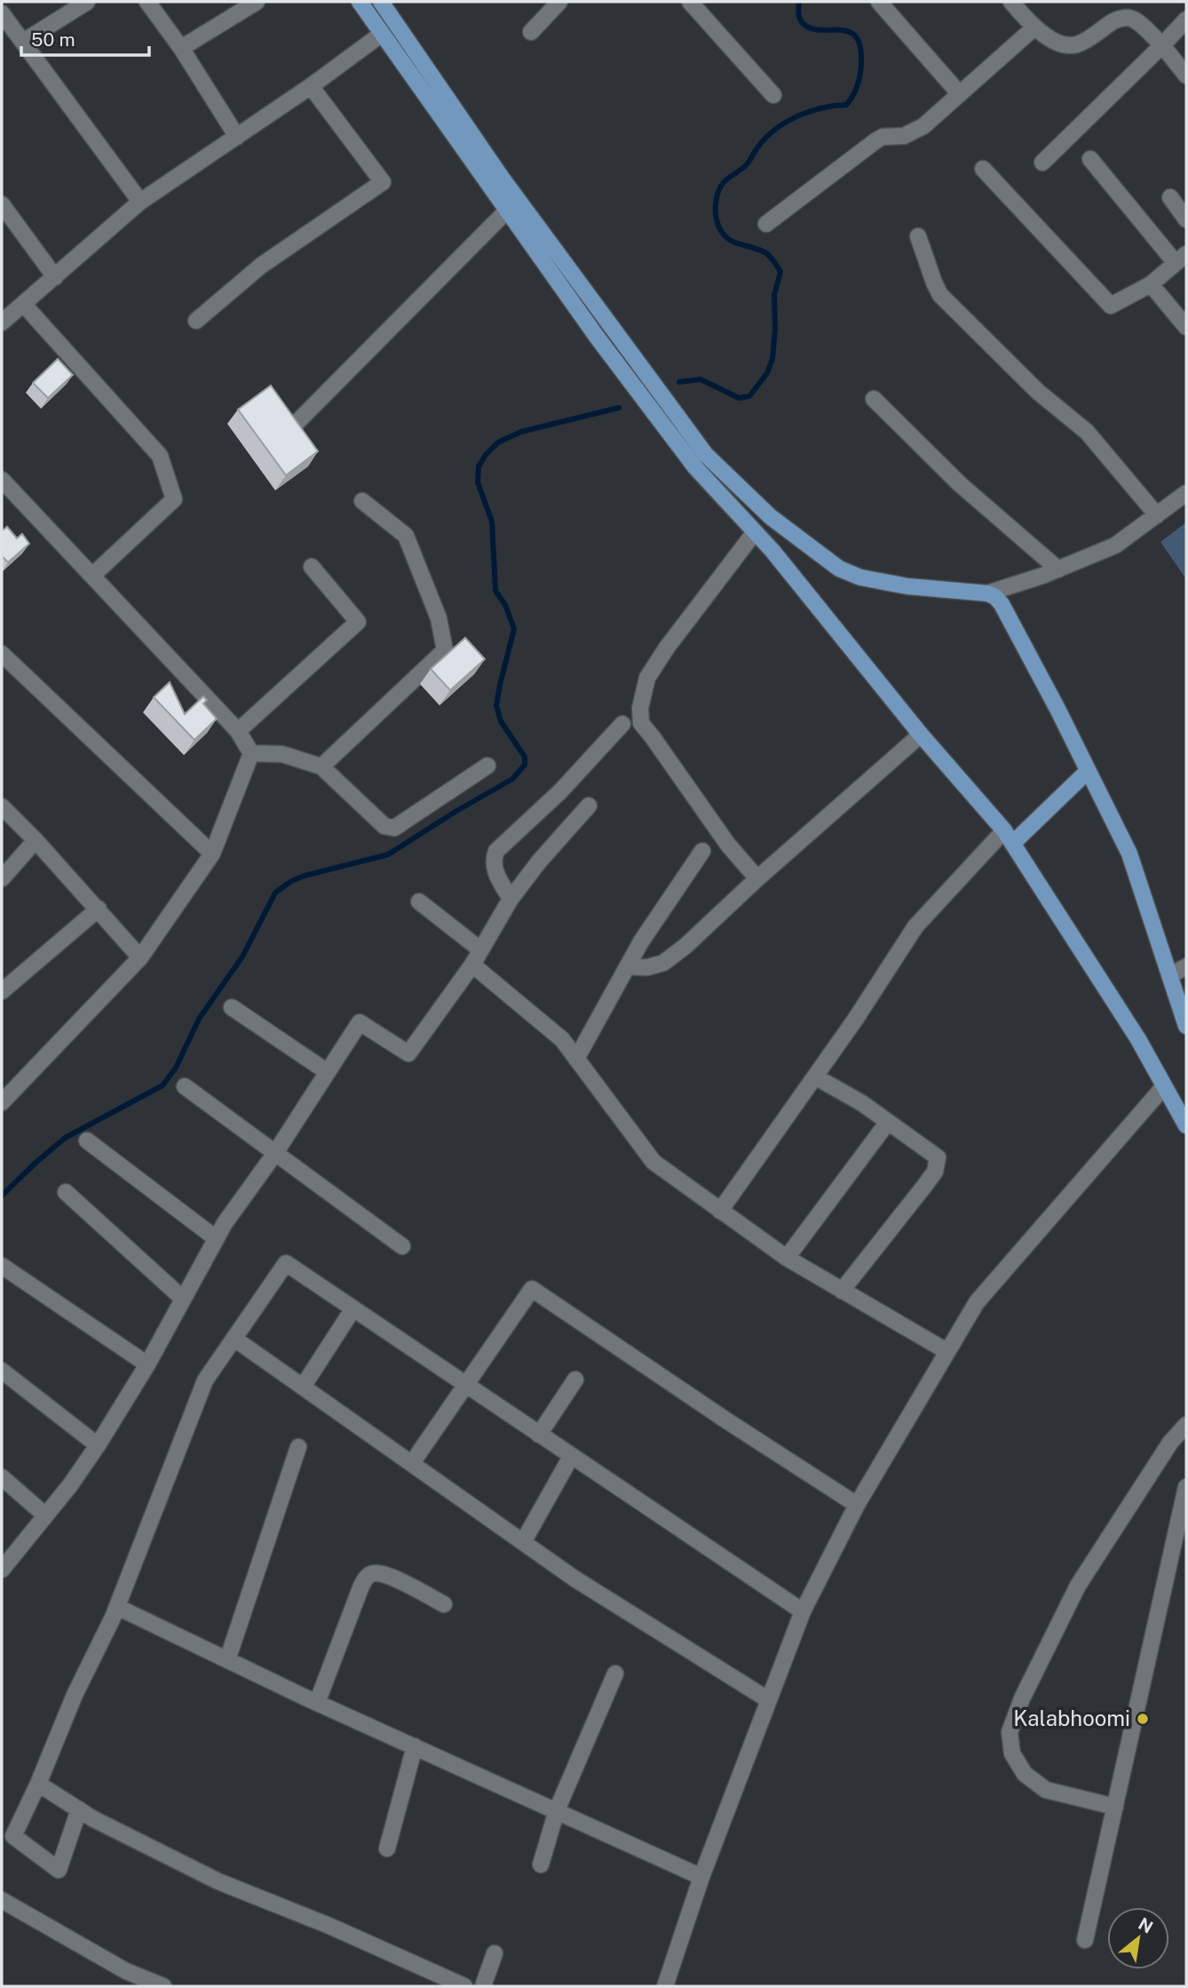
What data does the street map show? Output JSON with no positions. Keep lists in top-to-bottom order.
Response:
{
  "places": ["Kalabhoomi"],
  "scale_bar": "50 m",
  "north": "top right"
}
